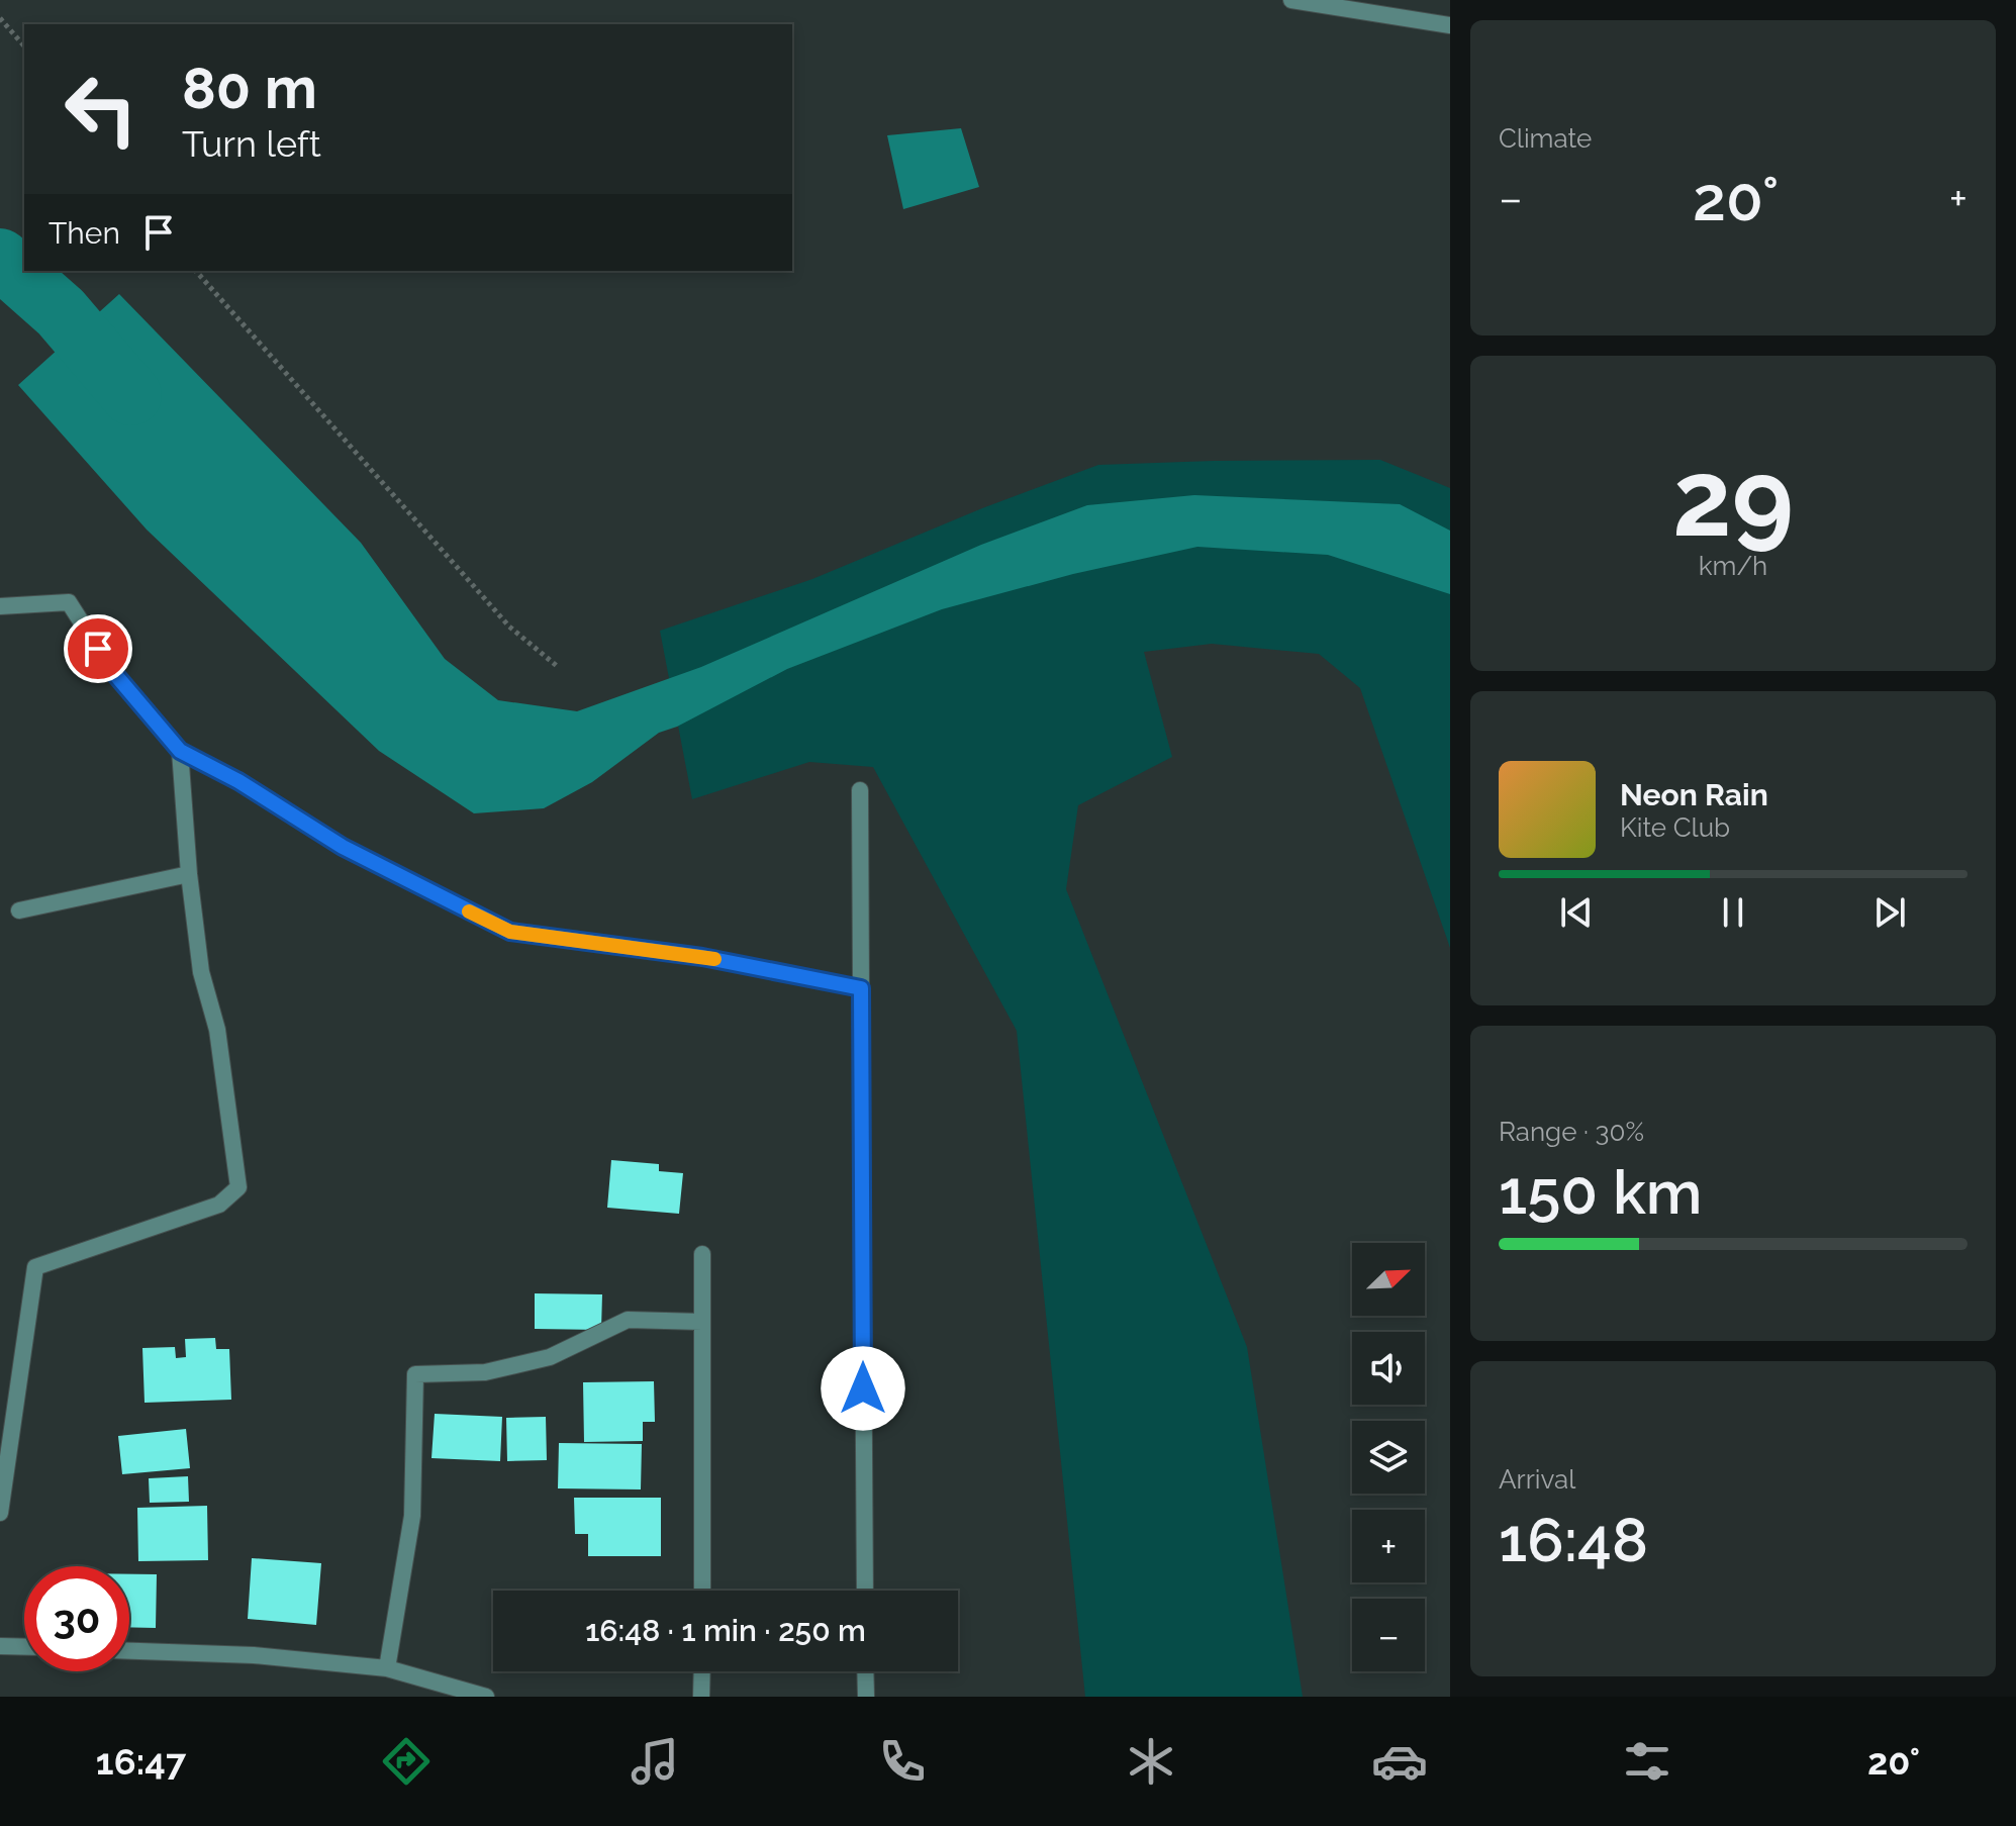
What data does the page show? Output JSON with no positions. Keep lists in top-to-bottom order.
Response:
{
  "north": "top right",
  "page": {
    "tile": [
      "Climate",
      ["29", "km/h"],
      ["Range · 30%", "150 km"],
      ["Arrival", "16:48"]
    ],
    "turn": ["80 m", "Turn left"],
    "heat": ["−", "20°", "+"],
    "then": "Then",
    "song": ["Neon Rain", "Kite Club"],
    "map_buttons": ["+", "−"],
    "limit": "30",
    "trip": "16:48 · 1 min · 250 m",
    "tabs": ["16:47", "20°"]
  }
}
